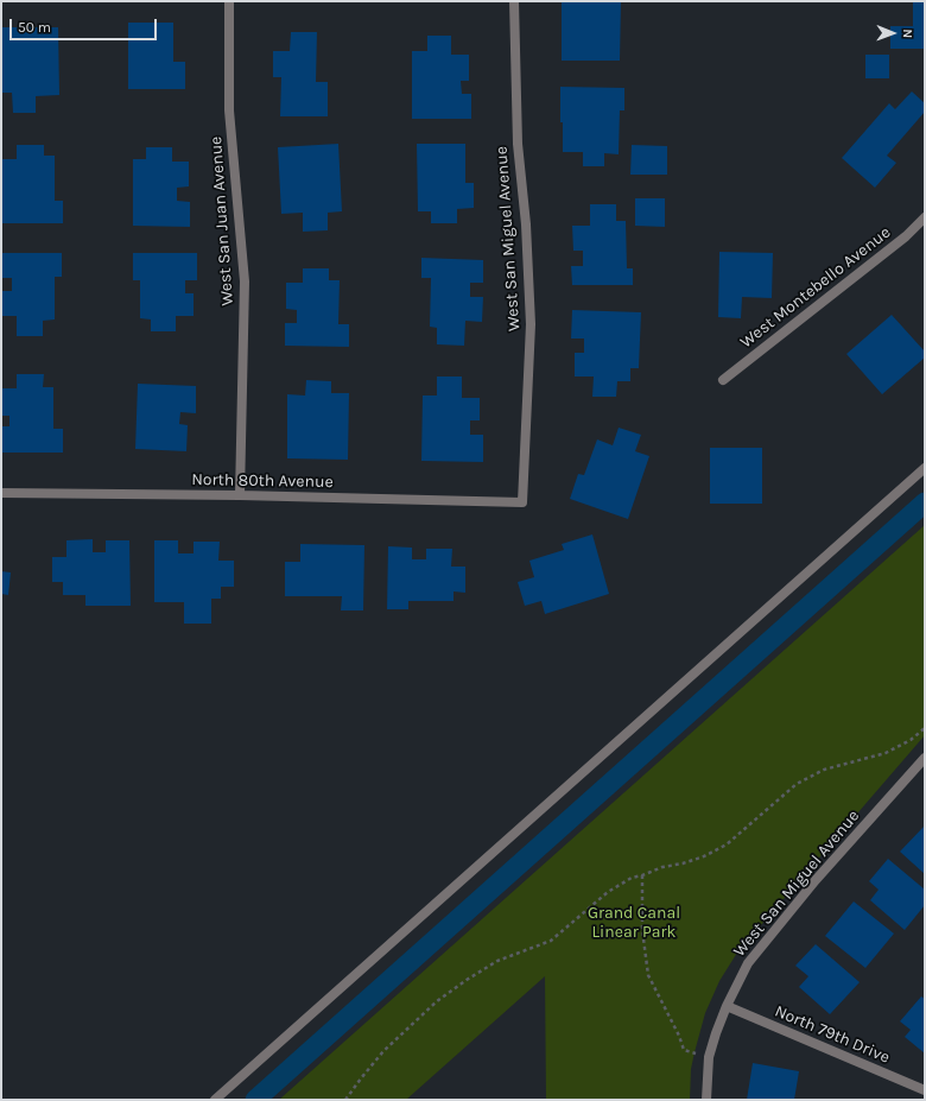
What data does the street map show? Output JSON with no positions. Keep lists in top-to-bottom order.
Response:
{
  "streets": {
    "street": [
      "West San Juan Avenue",
      "West San Miguel Avenue",
      "West Montebello Avenue",
      "North 80th Avenue",
      "North 79th Drive"
    ]
  },
  "crossings": [
    ["West San Juan Avenue", "North 80th Avenue"],
    ["West San Miguel Avenue", "North 80th Avenue"],
    ["West San Miguel Avenue", "North 79th Drive"]
  ],
  "parks": ["Grand Canal Linear Park"],
  "scale_bar": "50 m",
  "north": "right"
}
